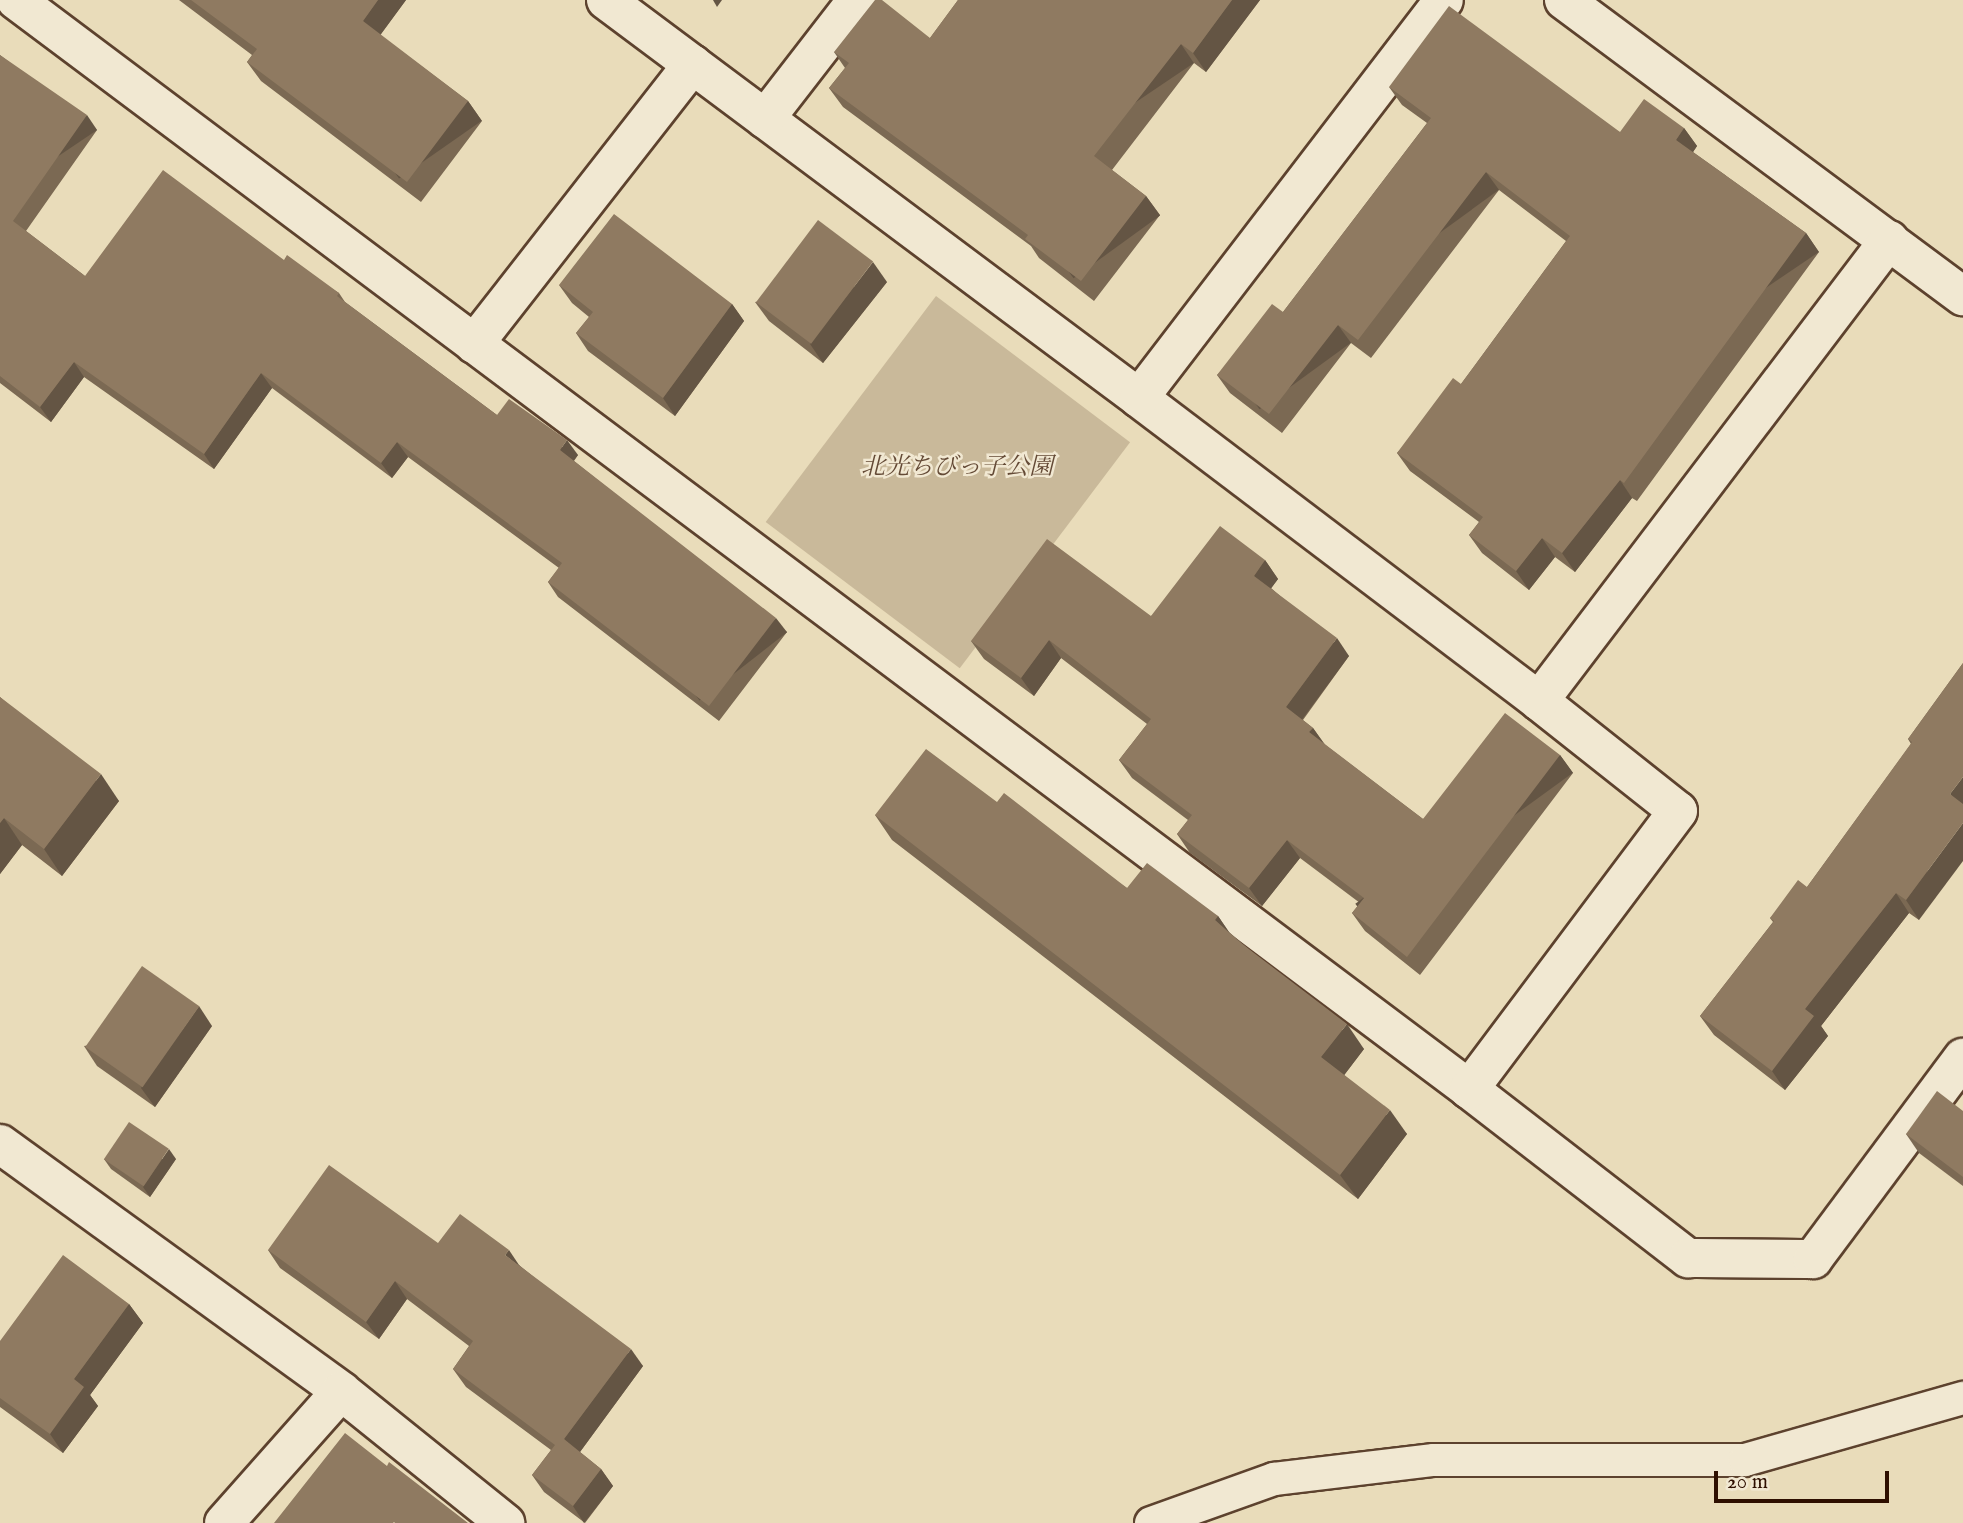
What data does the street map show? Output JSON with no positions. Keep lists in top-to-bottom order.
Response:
{
  "parks": ["北光ちびっ子公園"],
  "scale_bar": "20 m"
}
